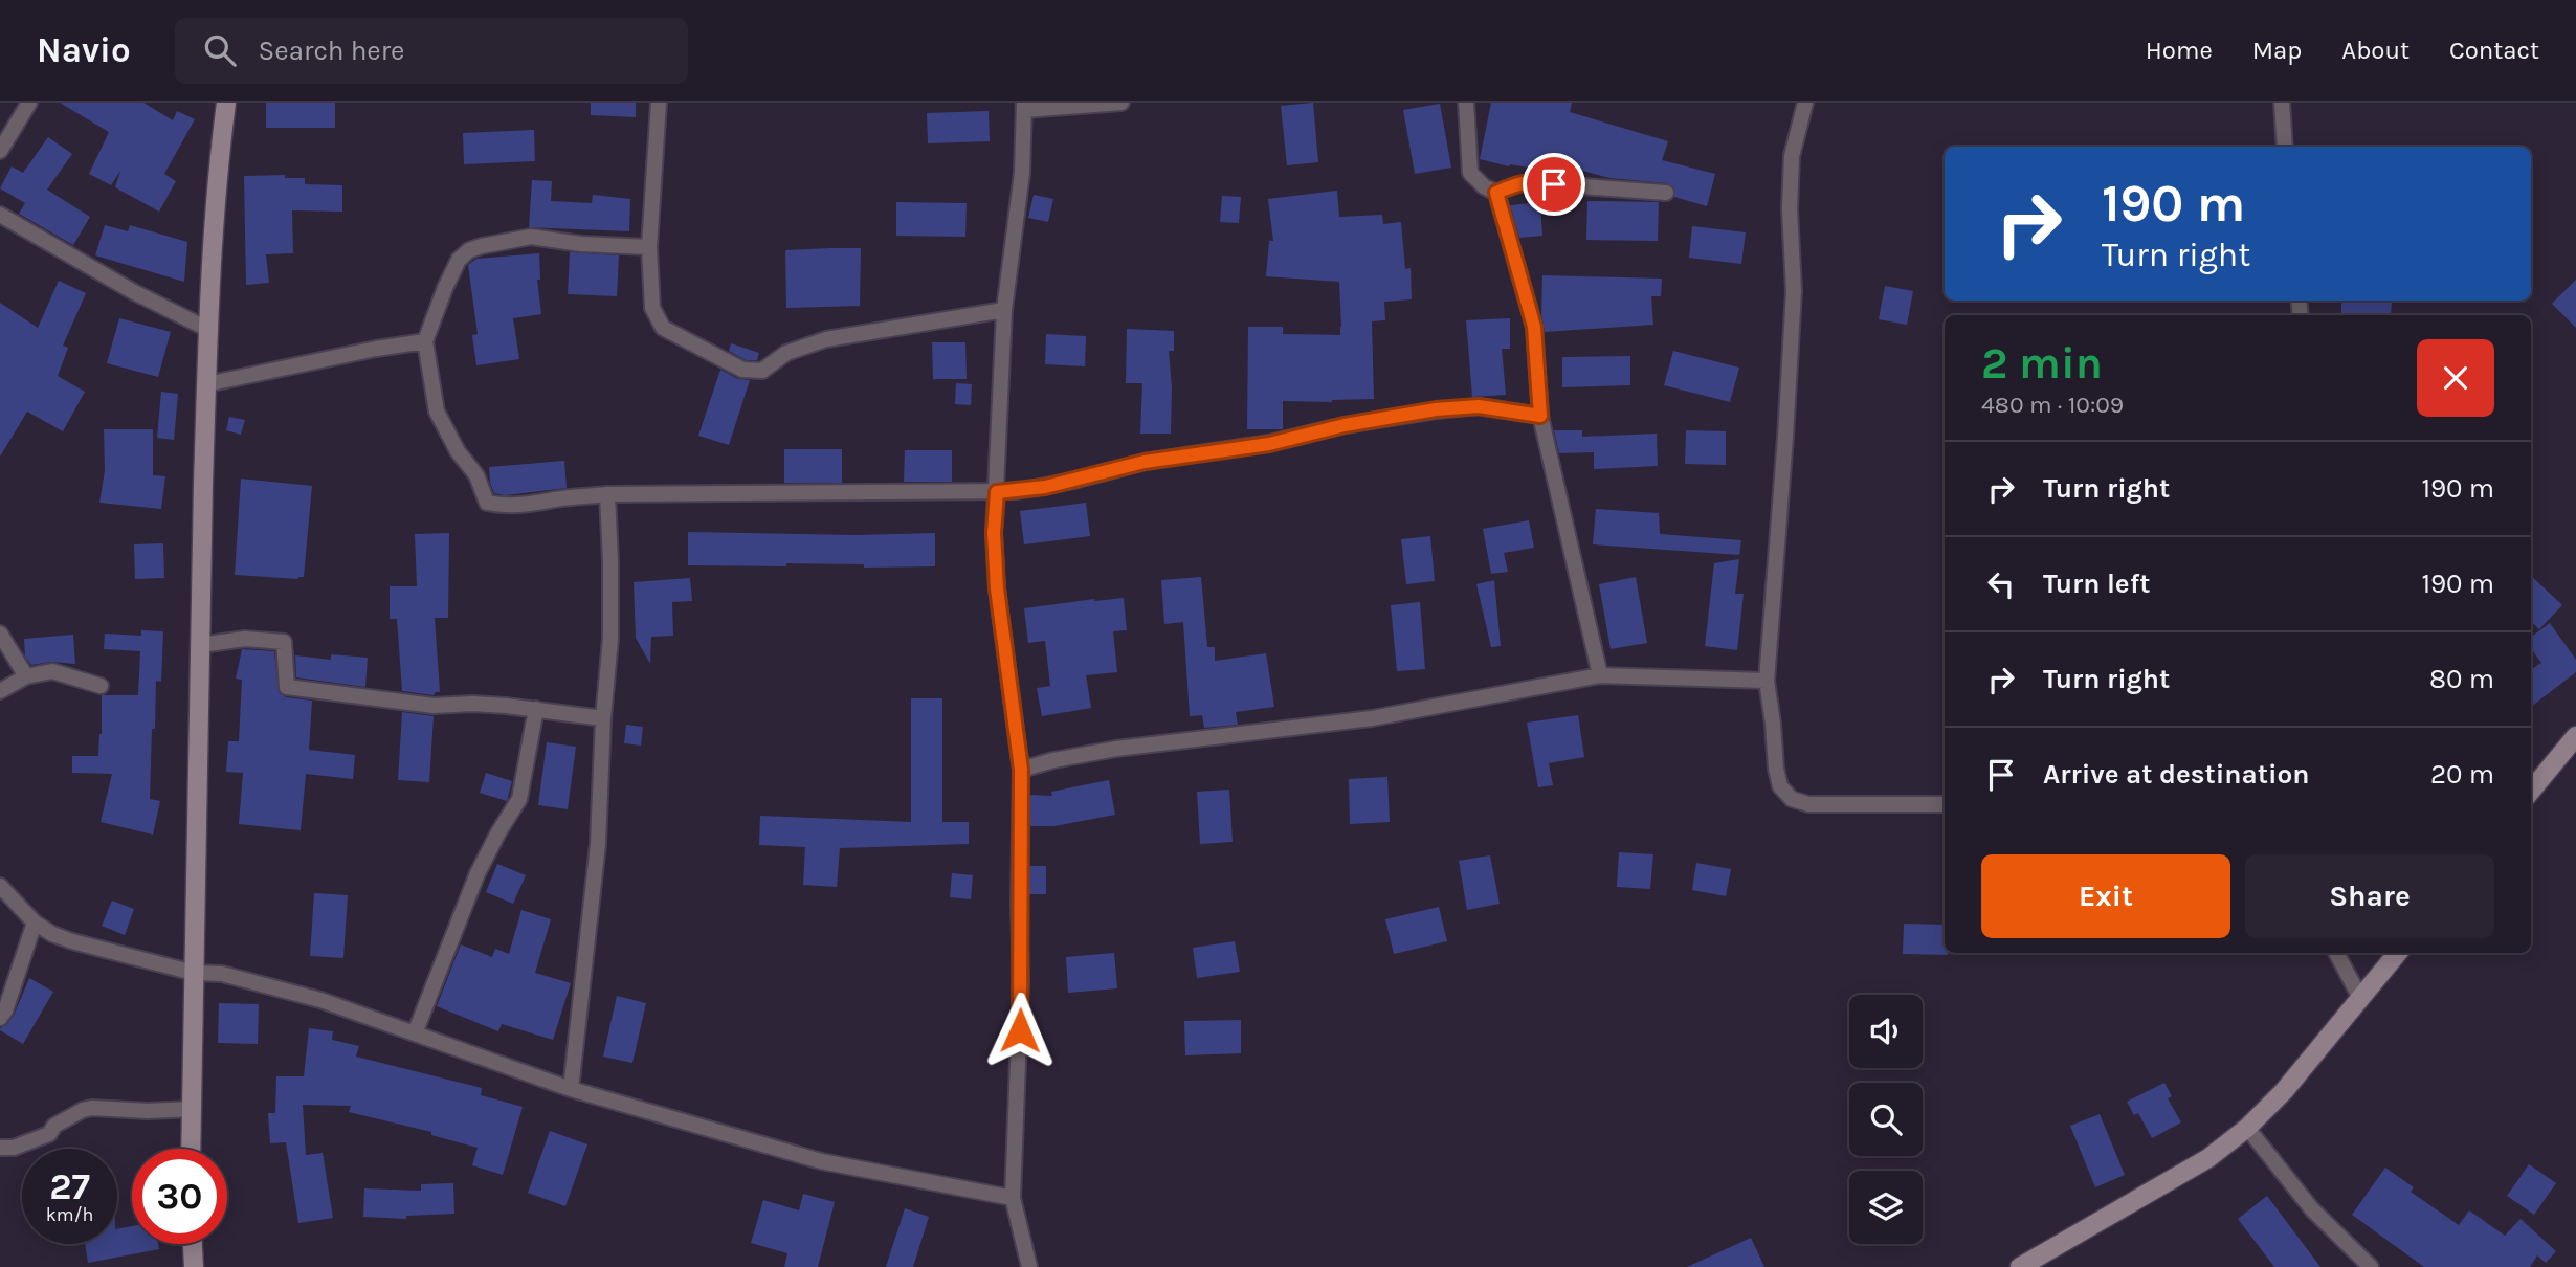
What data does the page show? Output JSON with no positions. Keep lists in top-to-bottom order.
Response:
{
  "page": {
    "header": "Navio",
    "search": "Search here",
    "nav": [
      "Home",
      "Map",
      "About",
      "Contact"
    ],
    "turn": ["190 m", "Turn right"],
    "heading": ["2 min", "480 m · 10:09"],
    "list": [
      {
        "name": "Turn right",
        "value": "190 m"
      },
      {
        "name": "Turn left",
        "value": "190 m"
      },
      {
        "name": "Turn right",
        "value": "80 m"
      },
      {
        "name": "Arrive at destination",
        "value": "20 m"
      }
    ],
    "buttons": ["Exit", "Share"],
    "speed": "27 km/h",
    "limit": "30"
  }
}
